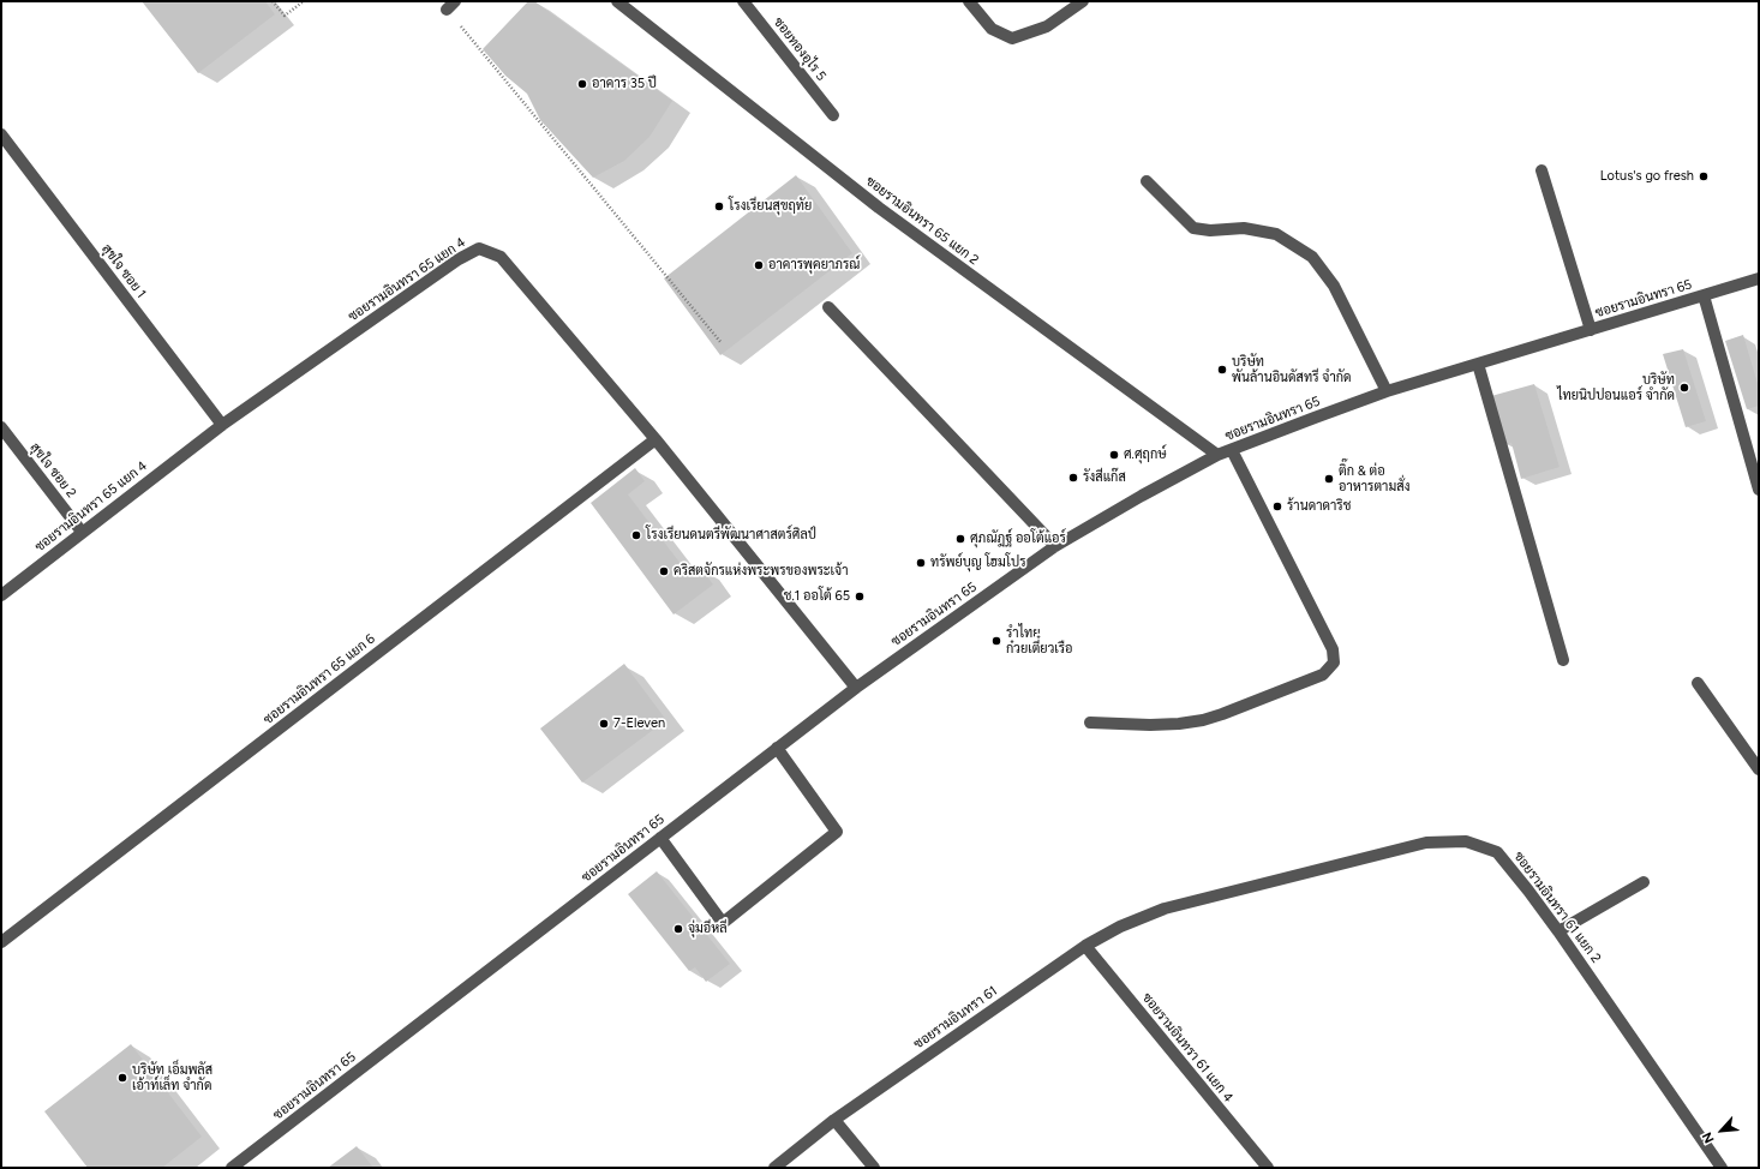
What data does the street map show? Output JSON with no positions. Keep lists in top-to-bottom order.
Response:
{
  "streets": {
    "street": [
      "ซอยทองอุไร 5",
      "ซอยรามอินทรา 65 แยก 2",
      "สุขใจ ซอย 1",
      "ซอยรามอินทรา 65 แยก 4",
      "ซอยรามอินทรา 65",
      "สุขใจ ซอย 2",
      "ซอยรามอินทรา 65 แยก 6",
      "ซอยรามอินทรา 61 แยก 2",
      "ซอยรามอินทรา 61",
      "ซอยรามอินทรา 61 แยก 4"
    ]
  },
  "crossings": [
    ["ซอยรามอินทรา 65 แยก 2", "ซอยรามอินทรา 65"],
    ["สุขใจ ซอย 1", "ซอยรามอินทรา 65 แยก 4"],
    ["ซอยรามอินทรา 65 แยก 4", "ซอยรามอินทรา 65"],
    ["ซอยรามอินทรา 65 แยก 4", "สุขใจ ซอย 2"],
    ["ซอยรามอินทรา 65 แยก 4", "ซอยรามอินทรา 65 แยก 6"],
    ["ซอยรามอินทรา 61 แยก 2", "ซอยรามอินทรา 61"],
    ["ซอยรามอินทรา 61", "ซอยรามอินทรา 61 แยก 4"]
  ],
  "places": [
    "อาคาร 35 ปี",
    "Lotus's go fresh",
    "โรงเรียนสุขฤทัย",
    "อาคารพุคยาภรณ์",
    "บริษัท พันล้านอินดัสทรี จำกัด",
    "บริษัท ไทยนิปปอนแอร์ จำกัด",
    "ศ.ศุฤกษ์",
    "รังสีแก๊ส",
    "ติ๊ก & ต่อ อาหารตามสั่ง",
    "ร้านดาดาริช",
    "โรงเรียนดนตรีพัฒนาศาสตร์ศิลป์",
    "ศุภณัฎฐ์ ออโต้แอร์",
    "ทรัพย์บุญ โฮมโปร",
    "คริสตจักรแห่งพระพรของพระเจ้า",
    "ช.1 ออโต้ 65",
    "รำไทย ก๋วยเตี๋ยวเรือ",
    "7-Eleven",
    "จุ่มอีหลี",
    "บริษัท เอ็มพลัส เอ้าท์เล็ท จำกัด"
  ],
  "north": "bottom left"
}
